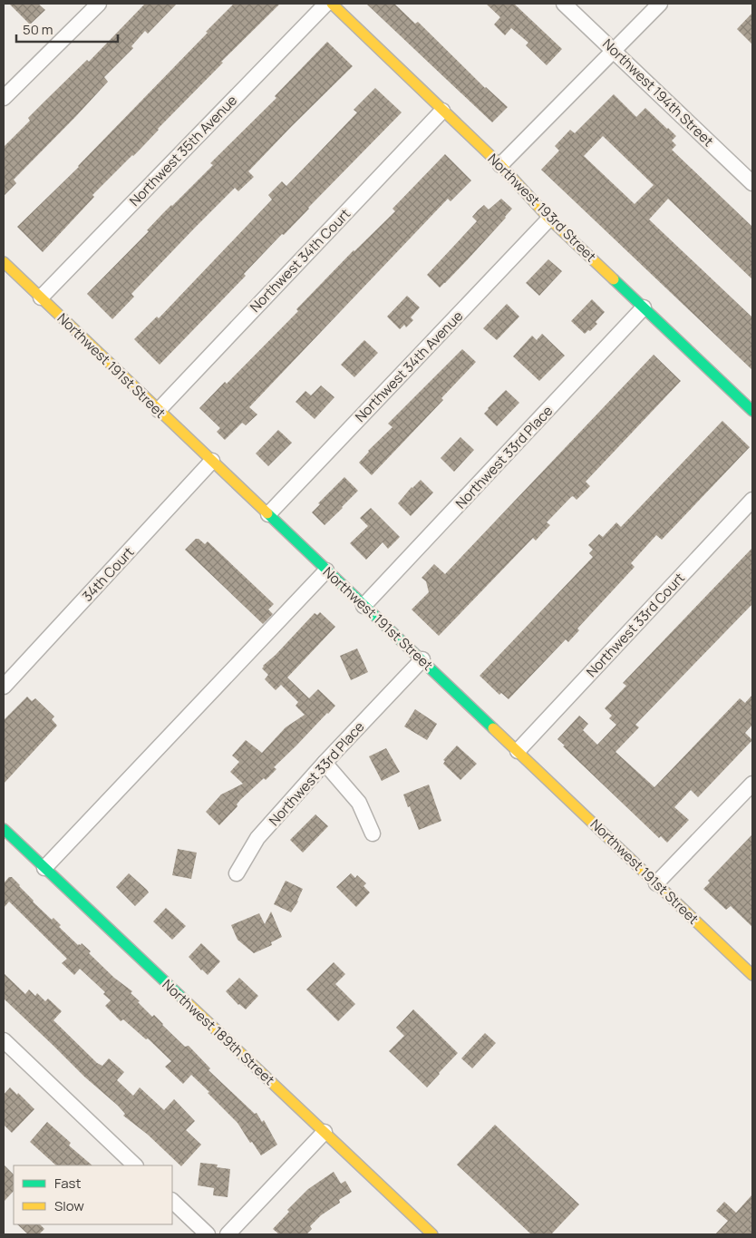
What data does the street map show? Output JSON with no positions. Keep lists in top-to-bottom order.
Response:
{
  "streets": {
    "street": [
      "Northwest 194th Street",
      "Northwest 35th Avenue",
      "Northwest 193rd Street",
      "Northwest 34th Court",
      "Northwest 191st Street",
      "Northwest 34th Avenue",
      "Northwest 33rd Place",
      "34th Court",
      "Northwest 33rd Court",
      "Northwest 189th Street"
    ]
  },
  "crossings": [
    ["Northwest 35th Avenue", "Northwest 191st Street"],
    ["Northwest 193rd Street", "Northwest 34th Court"],
    ["Northwest 193rd Street", "Northwest 34th Avenue"],
    ["Northwest 193rd Street", "Northwest 33rd Place"],
    ["Northwest 34th Court", "Northwest 191st Street"],
    ["Northwest 191st Street", "Northwest 34th Avenue"],
    ["Northwest 191st Street", "Northwest 33rd Place"],
    ["Northwest 191st Street", "34th Court"],
    ["Northwest 191st Street", "Northwest 33rd Court"]
  ],
  "legend": ["Fast", "Slow"],
  "scale_bar": "50 m"
}
